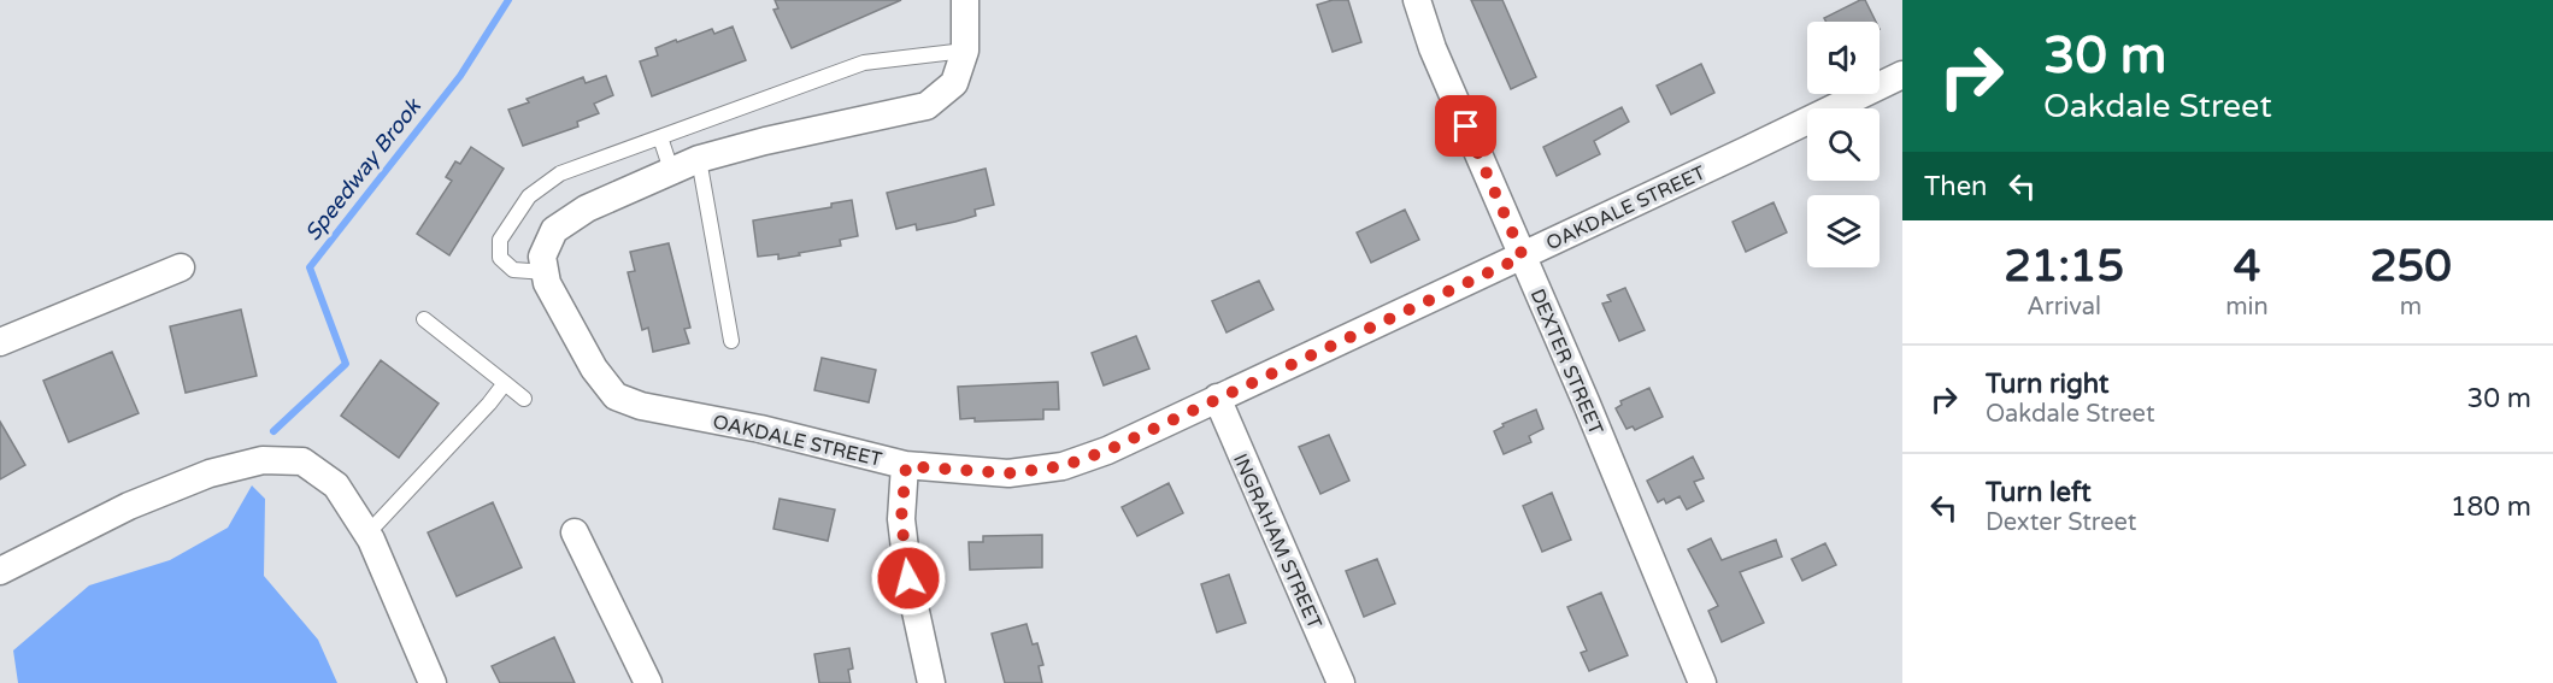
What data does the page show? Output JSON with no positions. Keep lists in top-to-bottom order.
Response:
{
  "streets": {
    "street": ["OAKDALE STREET", "DEXTER STREET", "INGRAHAM STREET"]
  },
  "crossings": [
    ["OAKDALE STREET", "DEXTER STREET"],
    ["OAKDALE STREET", "INGRAHAM STREET"]
  ],
  "water": ["Speedway Brook"],
  "page": {
    "turn": ["30 m", "Oakdale Street"],
    "then": "Then",
    "eta": [
      "21:15",
      "Arrival",
      "4",
      "min",
      "250",
      "m"
    ],
    "list": [
      {
        "name": "Turn right",
        "note": "Oakdale Street",
        "value": "30 m"
      },
      {
        "name": "Turn left",
        "note": "Dexter Street",
        "value": "180 m"
      }
    ]
  }
}
